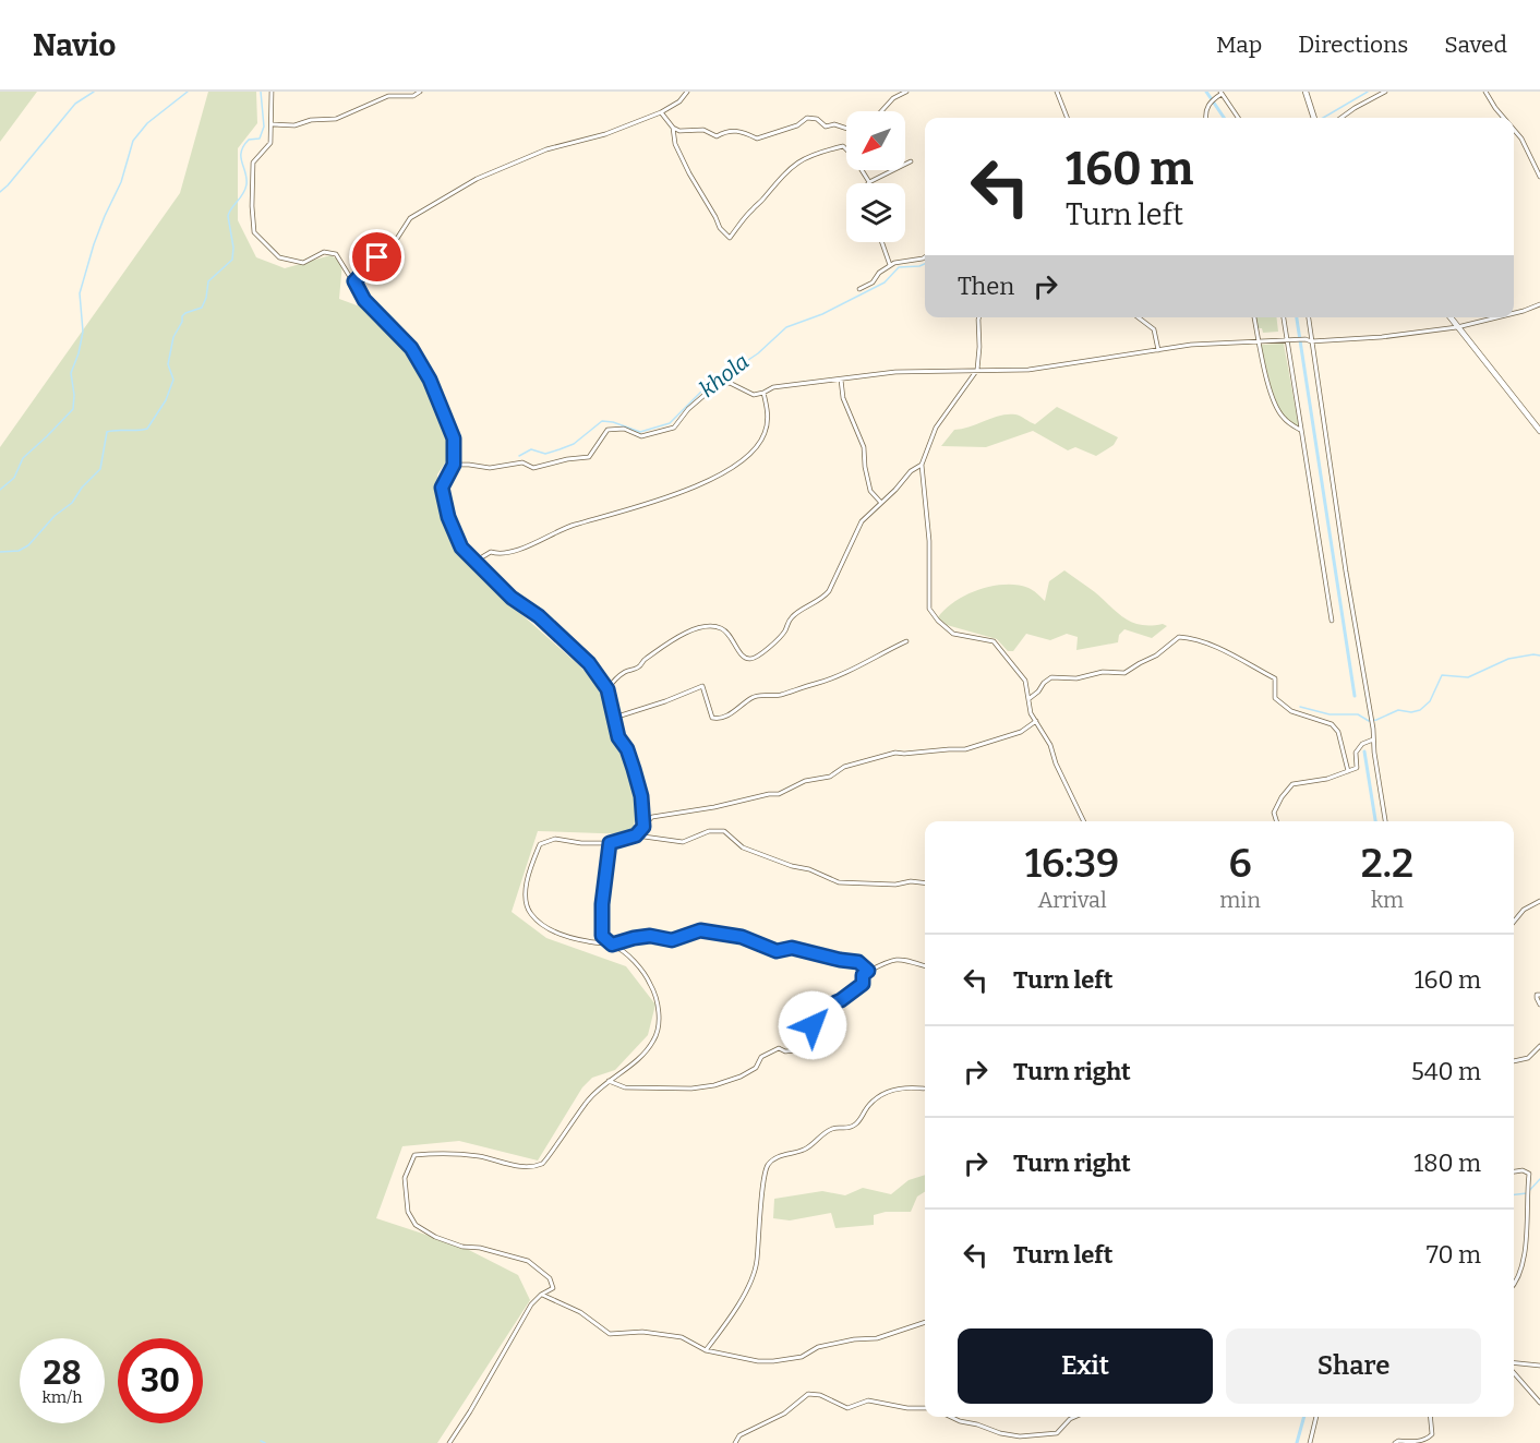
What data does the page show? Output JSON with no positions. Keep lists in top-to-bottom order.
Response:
{
  "water": ["khola"],
  "north": "bottom left",
  "page": {
    "header": "Navio",
    "nav": ["Map", "Directions", "Saved"],
    "turn": ["160 m", "Turn left"],
    "then": "Then",
    "eta": [
      "16:39",
      "Arrival",
      "6",
      "min",
      "2.2",
      "km"
    ],
    "list": [
      {
        "name": "Turn left",
        "value": "160 m"
      },
      {
        "name": "Turn right",
        "value": "540 m"
      },
      {
        "name": "Turn right",
        "value": "180 m"
      },
      {
        "name": "Turn left",
        "value": "70 m"
      }
    ],
    "buttons": ["Exit", "Share"],
    "speed": "28 km/h",
    "limit": "30"
  }
}
